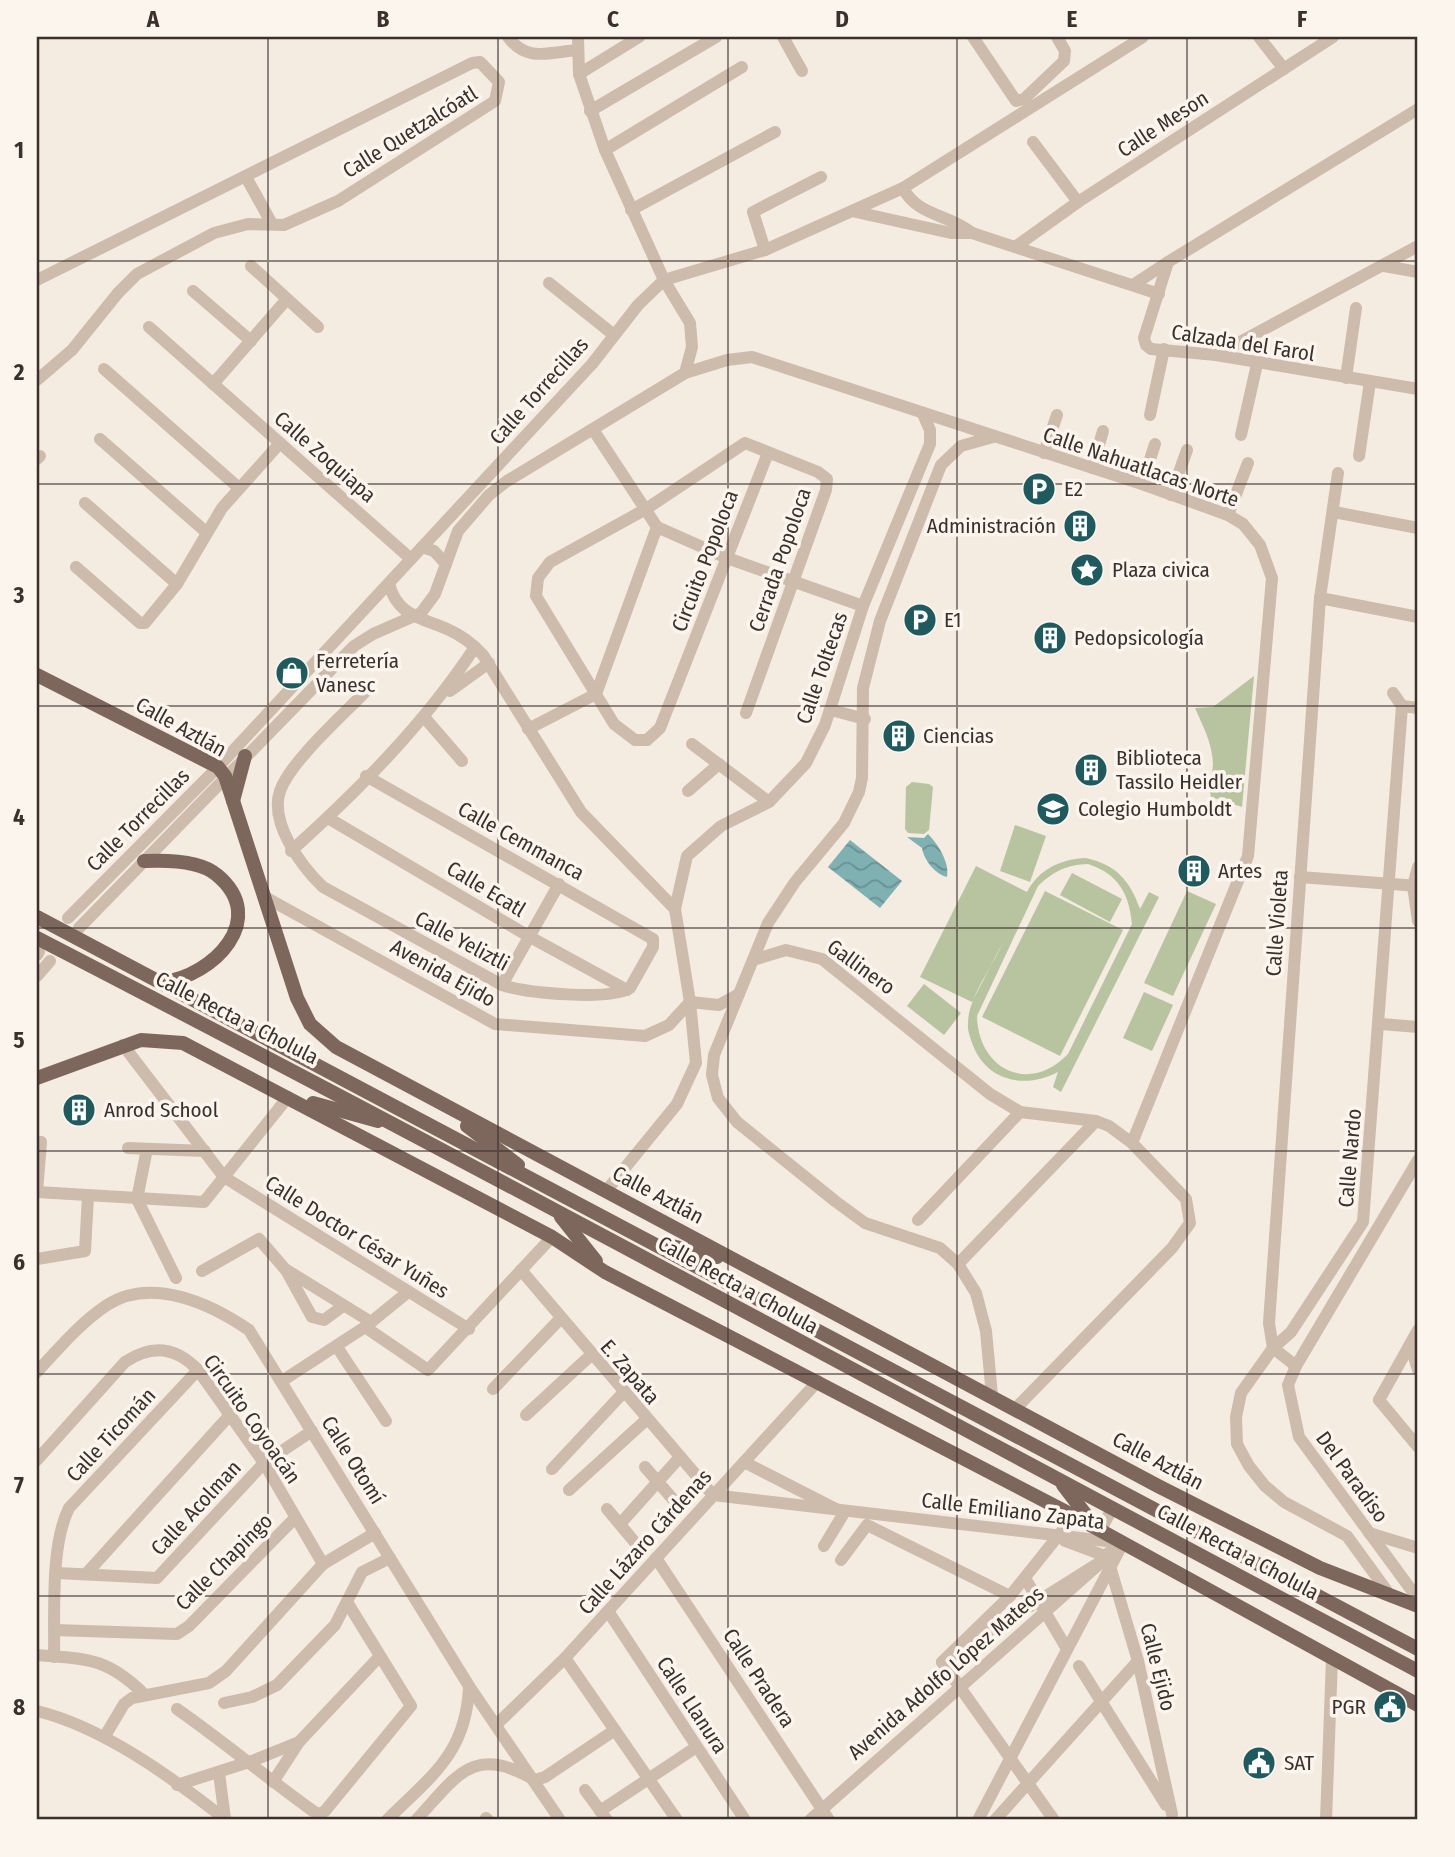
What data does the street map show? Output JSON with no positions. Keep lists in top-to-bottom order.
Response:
{
  "streets": {
    "main road": ["Calle Aztlán", "Calle Recta a Cholula"],
    "street": [
      "Calle Meson",
      "Calle Quetzalcóatl",
      "Calzada del Farol",
      "Calle Torrecillas",
      "Calle Zoquiapa",
      "Calle Nahuatlacas Norte",
      "Cerrada Popoloca",
      "Circuito Popoloca",
      "Calle Toltecas",
      "Calle Cemmanca",
      "Calle Ecatl",
      "Calle Violeta",
      "Calle Yeliztli",
      "Gallinero",
      "Avenida Ejido",
      "Calle Nardo",
      "Calle Doctor César Yuñes",
      "E. Zapata",
      "Circuito Coyoacán",
      "Calle Ticomán",
      "Calle Otomí",
      "Del Paradiso",
      "Calle Acolman",
      "Calle Emiliano Zapata",
      "Calle Lázaro Cárdenas",
      "Calle Chapingo",
      "Calle Ejido",
      "Avenida Adolfo López Mateos",
      "Calle Pradera",
      "Calle Llanura"
    ]
  },
  "crossings": [
    ["Calle Meson", "Calzada del Farol"],
    ["Calzada del Farol", "Calle Torrecillas"],
    ["Calle Torrecillas", "Calle Zoquiapa"],
    ["Calle Torrecillas", "Calle Nahuatlacas Norte"],
    ["Calle Torrecillas", "Calle Aztlán"],
    ["Calle Nahuatlacas Norte", "Calle Toltecas"],
    ["Calle Nahuatlacas Norte", "Gallinero"],
    ["Cerrada Popoloca", "Circuito Popoloca"],
    ["Calle Toltecas", "Calle Aztlán"],
    ["Calle Toltecas", "Gallinero"],
    ["Calle Toltecas", "Avenida Ejido"],
    ["Calle Aztlán", "Gallinero"],
    ["Calle Aztlán", "Avenida Ejido"],
    ["Calle Aztlán", "Calle Nardo"],
    ["Calle Cemmanca", "Calle Ecatl"],
    ["Calle Cemmanca", "Calle Yeliztli"],
    ["Calle Ecatl", "Calle Yeliztli"],
    ["Calle Violeta", "Calle Nardo"],
    ["E. Zapata", "Calle Emiliano Zapata"],
    ["E. Zapata", "Calle Lázaro Cárdenas"],
    ["Circuito Coyoacán", "Calle Ticomán"],
    ["Circuito Coyoacán", "Calle Acolman"],
    ["Circuito Coyoacán", "Calle Chapingo"],
    ["Calle Ticomán", "Calle Acolman"],
    ["Calle Ticomán", "Calle Chapingo"],
    ["Calle Otomí", "Calle Acolman"],
    ["Calle Otomí", "Calle Lázaro Cárdenas"],
    ["Calle Emiliano Zapata", "Calle Lázaro Cárdenas"],
    ["Calle Emiliano Zapata", "Calle Ejido"],
    ["Calle Emiliano Zapata", "Avenida Adolfo López Mateos"],
    ["Calle Lázaro Cárdenas", "Calle Pradera"],
    ["Calle Lázaro Cárdenas", "Calle Llanura"],
    ["Calle Ejido", "Avenida Adolfo López Mateos"],
    ["Avenida Adolfo López Mateos", "Calle Pradera"]
  ],
  "places": {
    "parking": ["E2", "E1"],
    "building": [
      "Administración",
      "Pedopsicología",
      "Ciencias",
      "Biblioteca Tassilo Heidler",
      "Artes",
      "Anrod School"
    ],
    "place": ["Plaza civica"],
    "shop": ["Ferretería Vanesc"],
    "school or university": ["Colegio Humboldt"],
    "public building": ["PGR", "SAT"]
  },
  "grid": {
    "columns": [
      "A",
      "B",
      "C",
      "D",
      "E",
      "F"
    ],
    "rows": [
      "1",
      "2",
      "3",
      "4",
      "5",
      "6",
      "7",
      "8"
    ]
  }
}
